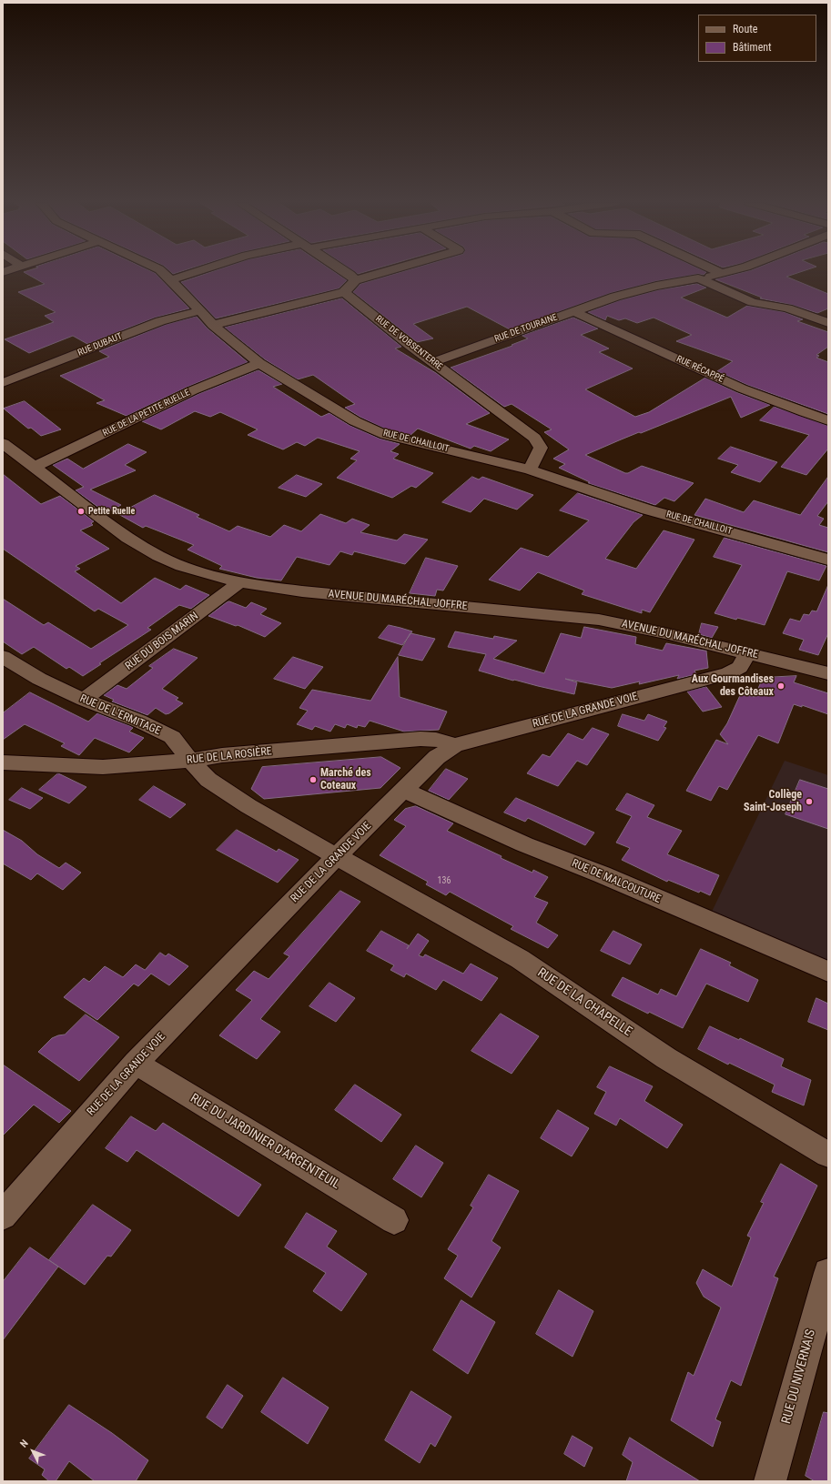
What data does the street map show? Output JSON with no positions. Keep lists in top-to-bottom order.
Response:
{
  "streets": {
    "street": [
      "RUE DE TOURAINE",
      "RUE DE VOBSENTERRE",
      "RUE DUBAUT",
      "RUE RÉCAPPÉ",
      "RUE DE LA PETITE RUELLE",
      "RUE DE CHAILLOIT",
      "AVENUE DU MARÉCHAL JOFFRE",
      "RUE DU BOIS MARIN",
      "RUE DE LA GRANDE VOIE",
      "RUE DE L'ERMITAGE",
      "RUE DE LA ROSIÈRE",
      "RUE DE MALCOUTURE",
      "RUE DE LA CHAPELLE",
      "RUE DU JARDINIER D'ARGENTEUIL",
      "RUE DU NIVERNAIS"
    ]
  },
  "crossings": [
    ["RUE DE TOURAINE", "RUE DE VOBSENTERRE"],
    ["RUE DE TOURAINE", "RUE RÉCAPPÉ"],
    ["RUE DE VOBSENTERRE", "RUE DE CHAILLOIT"],
    ["RUE DUBAUT", "RUE DE CHAILLOIT"],
    ["RUE DE LA PETITE RUELLE", "RUE DE CHAILLOIT"],
    ["RUE DE LA PETITE RUELLE", "AVENUE DU MARÉCHAL JOFFRE"],
    ["AVENUE DU MARÉCHAL JOFFRE", "RUE DU BOIS MARIN"],
    ["AVENUE DU MARÉCHAL JOFFRE", "RUE DE LA GRANDE VOIE"],
    ["RUE DU BOIS MARIN", "RUE DE L'ERMITAGE"],
    ["RUE DE LA GRANDE VOIE", "RUE DE L'ERMITAGE"],
    ["RUE DE LA GRANDE VOIE", "RUE DE LA ROSIÈRE"],
    ["RUE DE LA GRANDE VOIE", "RUE DE MALCOUTURE"],
    ["RUE DE LA GRANDE VOIE", "RUE DE LA CHAPELLE"],
    ["RUE DE LA GRANDE VOIE", "RUE DU JARDINIER D'ARGENTEUIL"],
    ["RUE DE L'ERMITAGE", "RUE DE LA ROSIÈRE"],
    ["RUE DE L'ERMITAGE", "RUE DE LA CHAPELLE"]
  ],
  "places": [
    "Petite Ruelle",
    "Aux Gourmandises des Côteaux",
    "Marché des Coteaux",
    "Collège Saint-Joseph"
  ],
  "house_numbers": ["136"],
  "legend": ["Route", "Bâtiment"],
  "north": "top left"
}
